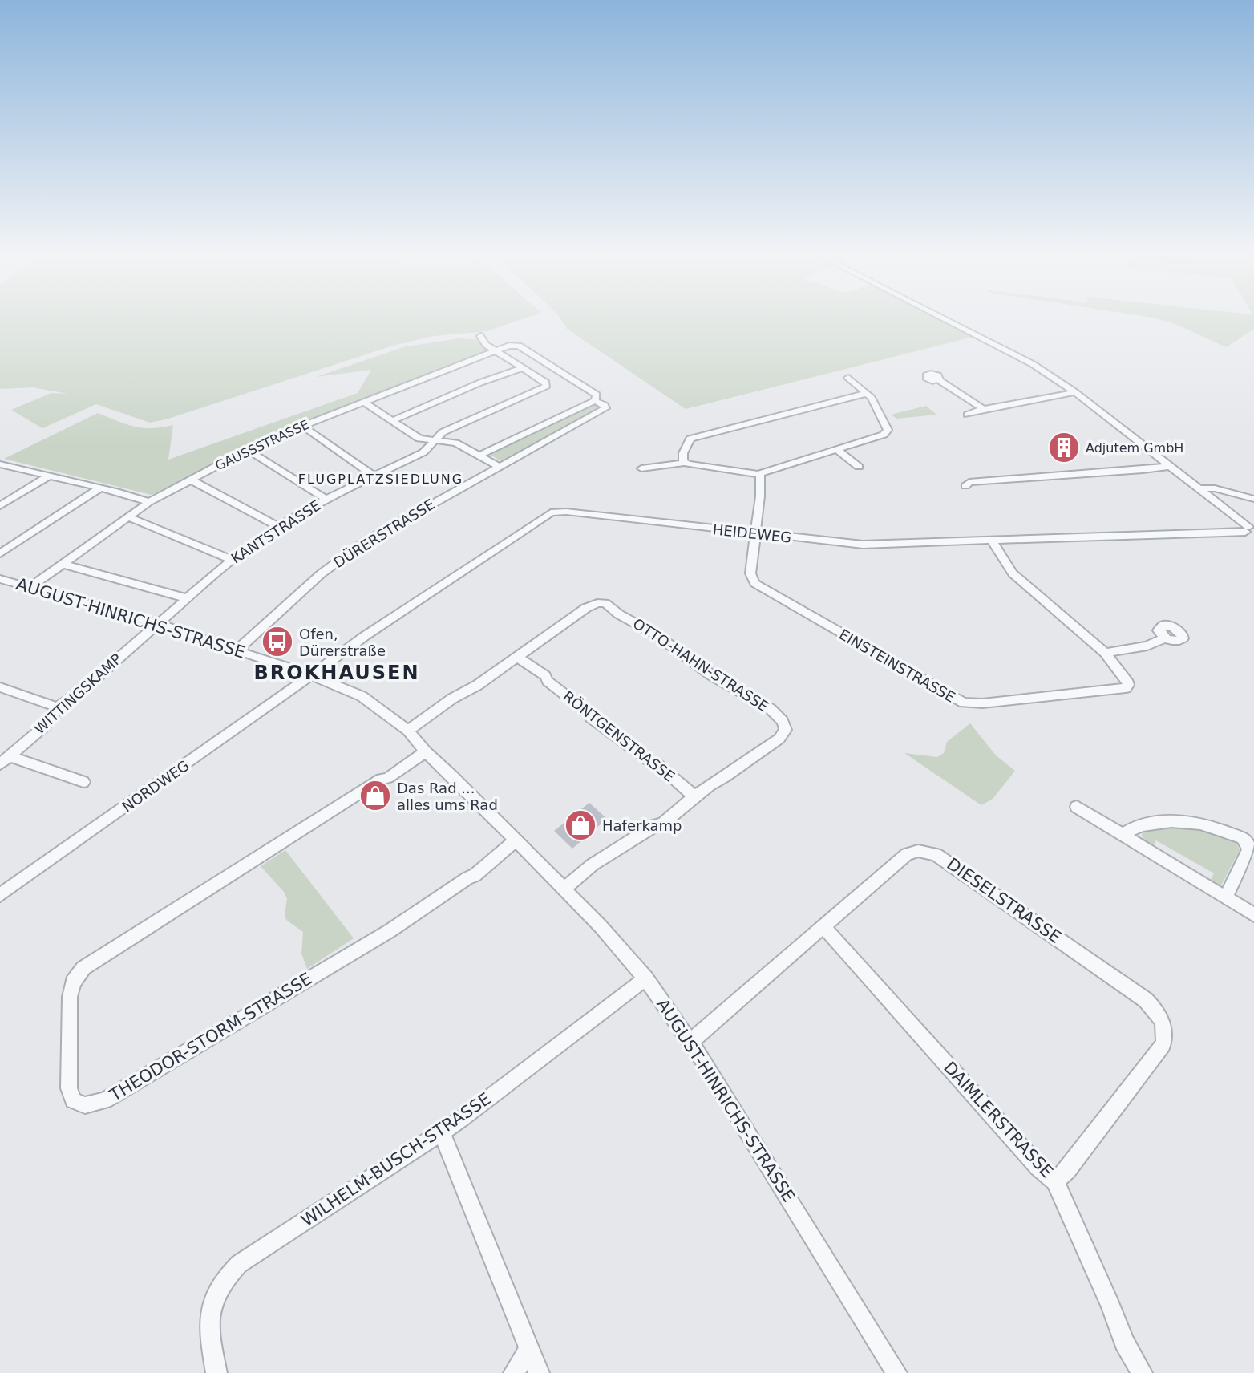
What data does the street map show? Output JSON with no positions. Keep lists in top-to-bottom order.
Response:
{
  "streets": {
    "street": [
      "GAUSSSTRASSE",
      "KANTSTRASSE",
      "DÜRERSTRASSE",
      "HEIDEWEG",
      "AUGUST-HINRICHS-STRASSE",
      "OTTO-HAHN-STRASSE",
      "EINSTEINSTRASSE",
      "WITTINGSKAMP",
      "RÖNTGENSTRASSE",
      "NORDWEG",
      "DIESELSTRASSE",
      "THEODOR-STORM-STRASSE",
      "DAIMLERSTRASSE",
      "WILHELM-BUSCH-STRASSE"
    ]
  },
  "crossings": [
    ["GAUSSSTRASSE", "DÜRERSTRASSE"],
    ["GAUSSSTRASSE", "AUGUST-HINRICHS-STRASSE"],
    ["KANTSTRASSE", "AUGUST-HINRICHS-STRASSE"],
    ["KANTSTRASSE", "WITTINGSKAMP"],
    ["DÜRERSTRASSE", "AUGUST-HINRICHS-STRASSE"],
    ["HEIDEWEG", "AUGUST-HINRICHS-STRASSE"],
    ["HEIDEWEG", "EINSTEINSTRASSE"],
    ["HEIDEWEG", "NORDWEG"],
    ["AUGUST-HINRICHS-STRASSE", "OTTO-HAHN-STRASSE"],
    ["AUGUST-HINRICHS-STRASSE", "WITTINGSKAMP"],
    ["AUGUST-HINRICHS-STRASSE", "NORDWEG"],
    ["AUGUST-HINRICHS-STRASSE", "DIESELSTRASSE"],
    ["AUGUST-HINRICHS-STRASSE", "THEODOR-STORM-STRASSE"],
    ["AUGUST-HINRICHS-STRASSE", "WILHELM-BUSCH-STRASSE"],
    ["OTTO-HAHN-STRASSE", "RÖNTGENSTRASSE"],
    ["DIESELSTRASSE", "DAIMLERSTRASSE"]
  ],
  "districts": ["FLUGPLATZSIEDLUNG", "BROKHAUSEN"],
  "places": {
    "building": ["Adjutem GmbH"],
    "bus stop": ["Ofen, Dürerstraße"],
    "shop": ["Das Rad ... alles ums Rad", "Haferkamp"]
  }
}
